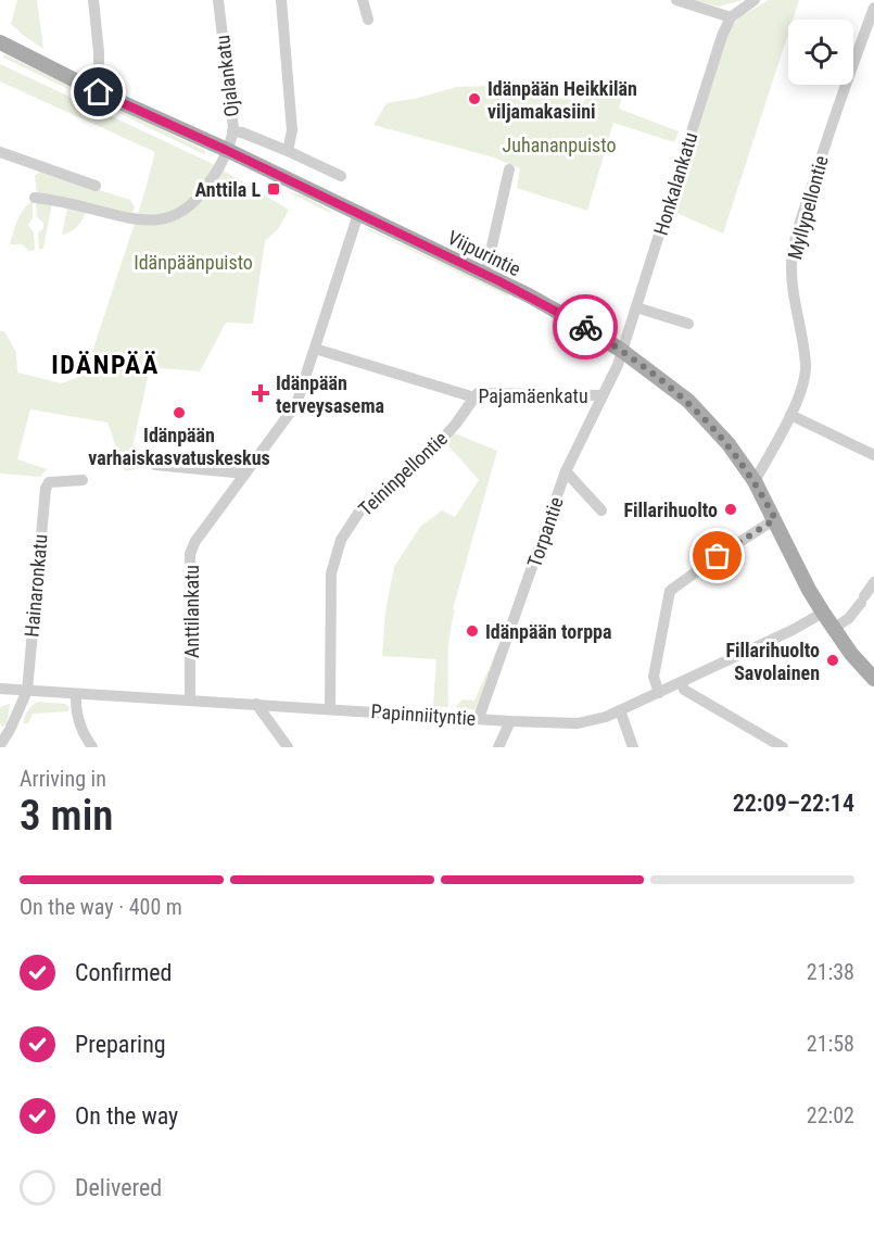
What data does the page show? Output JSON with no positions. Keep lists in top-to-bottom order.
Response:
{
  "streets": {
    "main road": ["Viipurintie"],
    "street": [
      "Ojalankatu",
      "Honkalankatu",
      "Myllypellontie",
      "Pajamäenkatu",
      "Teininpellontie",
      "Torpantie",
      "Hainaronkatu",
      "Anttilankatu",
      "Papinniityntie"
    ]
  },
  "crossings": [
    ["Ojalankatu", "Viipurintie"],
    ["Honkalankatu", "Viipurintie"],
    ["Honkalankatu", "Torpantie"],
    ["Myllypellontie", "Viipurintie"],
    ["Viipurintie", "Torpantie"],
    ["Viipurintie", "Anttilankatu"],
    ["Viipurintie", "Papinniityntie"],
    ["Pajamäenkatu", "Teininpellontie"],
    ["Pajamäenkatu", "Torpantie"],
    ["Pajamäenkatu", "Anttilankatu"],
    ["Teininpellontie", "Papinniityntie"],
    ["Torpantie", "Papinniityntie"],
    ["Hainaronkatu", "Papinniityntie"],
    ["Anttilankatu", "Papinniityntie"]
  ],
  "districts": ["IDÄNPÄÄ"],
  "parks": ["Juhananpuisto", "Idänpäänpuisto"],
  "places": {
    "other": [
      "Idänpään Heikkilän viljamakasiini",
      "Idänpään varhaiskasvatuskeskus",
      "Fillarihuolto",
      "Idänpään torppa",
      "Fillarihuolto Savolainen"
    ],
    "transit": ["Anttila L"],
    "health": ["Idänpään terveysasema"]
  },
  "page": {
    "heading": ["3 min", "Arriving in", "22:09–22:14"],
    "bar": "On the way · 400 m",
    "list": [
      ["Confirmed", "21:38"],
      ["Preparing", "21:58"],
      ["On the way", "22:02"],
      "Delivered"
    ]
  }
}
